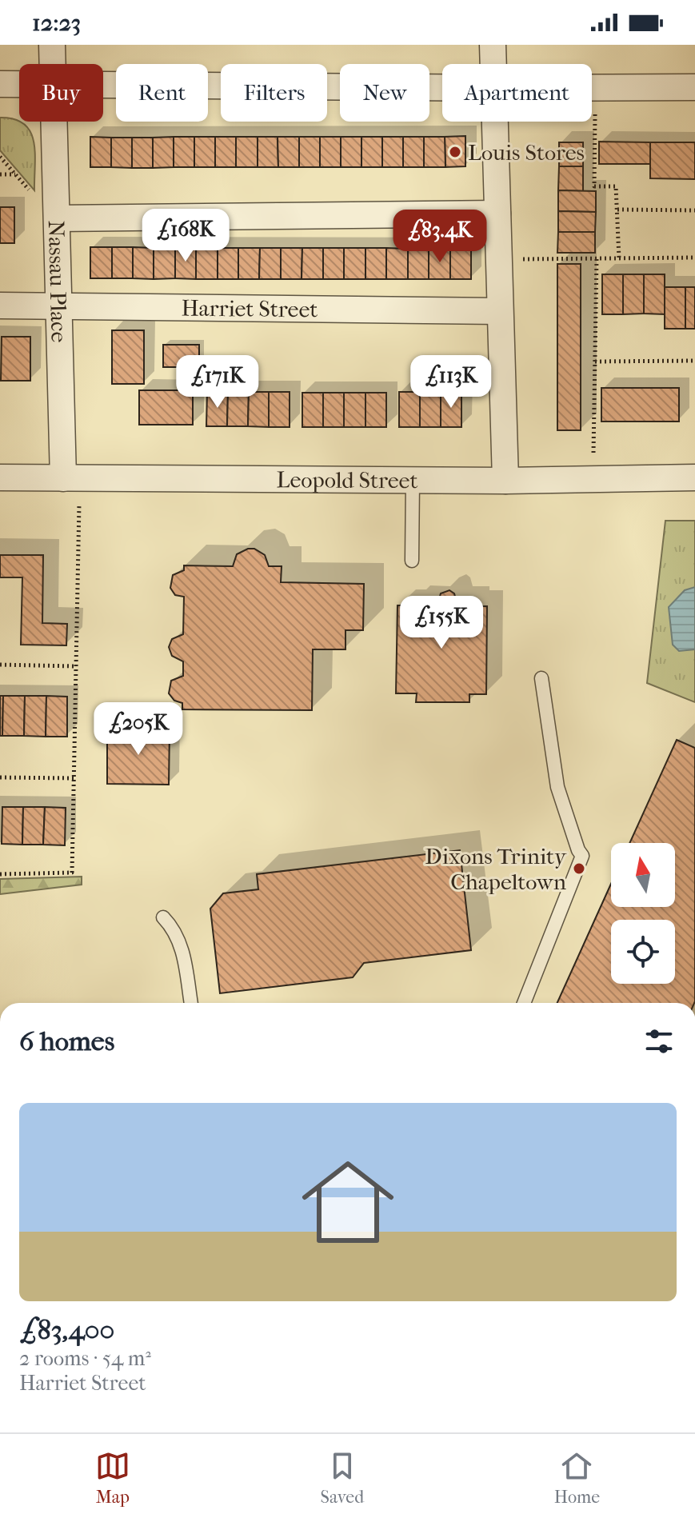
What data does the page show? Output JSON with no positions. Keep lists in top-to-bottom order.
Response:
{
  "streets": {
    "street": ["Nassau Place", "Harriet Street", "Leopold Street"]
  },
  "crossings": [
    ["Nassau Place", "Harriet Street"],
    ["Nassau Place", "Leopold Street"]
  ],
  "places": ["Louis Stores", "Dixons Trinity Chapeltown"],
  "north": "top",
  "page": {
    "status": "12:23",
    "chip": [
      "Buy",
      "Rent",
      "Filters",
      "New",
      "Apartment"
    ],
    "price": [
      "£168K",
      "£83.4K",
      "£171K",
      "£113K",
      "£155K",
      "£205K"
    ],
    "heading": "6 homes",
    "list": [
      {
        "name": "£83,400",
        "note": "2 rooms · 54 m² · Harriet Street"
      }
    ],
    "tabs": ["Map", "Saved", "Home"]
  }
}
